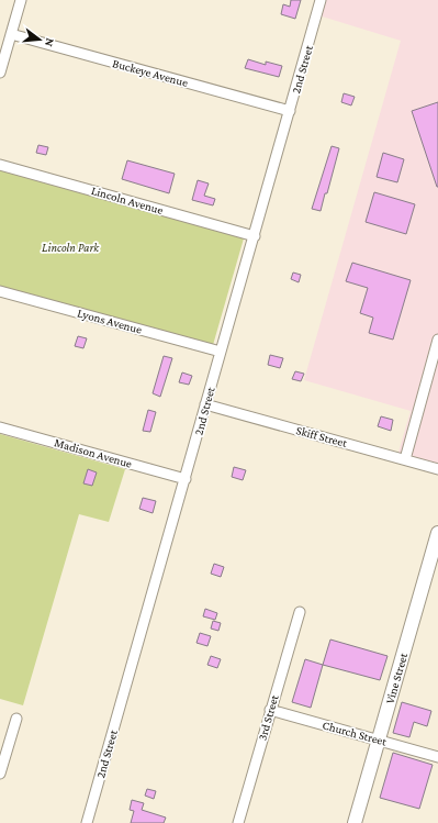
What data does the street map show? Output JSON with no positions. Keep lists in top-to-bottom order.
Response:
{
  "streets": {
    "main road": ["Vine Street"],
    "street": [
      "2nd Street",
      "Buckeye Avenue",
      "Lincoln Avenue",
      "Lyons Avenue",
      "Skiff Street",
      "Madison Avenue",
      "3rd Street",
      "Church Street"
    ]
  },
  "crossings": [
    ["2nd Street", "Buckeye Avenue"],
    ["2nd Street", "Lincoln Avenue"],
    ["2nd Street", "Lyons Avenue"],
    ["2nd Street", "Skiff Street"],
    ["2nd Street", "Madison Avenue"],
    ["Vine Street", "Church Street"],
    ["3rd Street", "Church Street"]
  ],
  "parks": ["Lincoln Park"],
  "north": "right"
}
